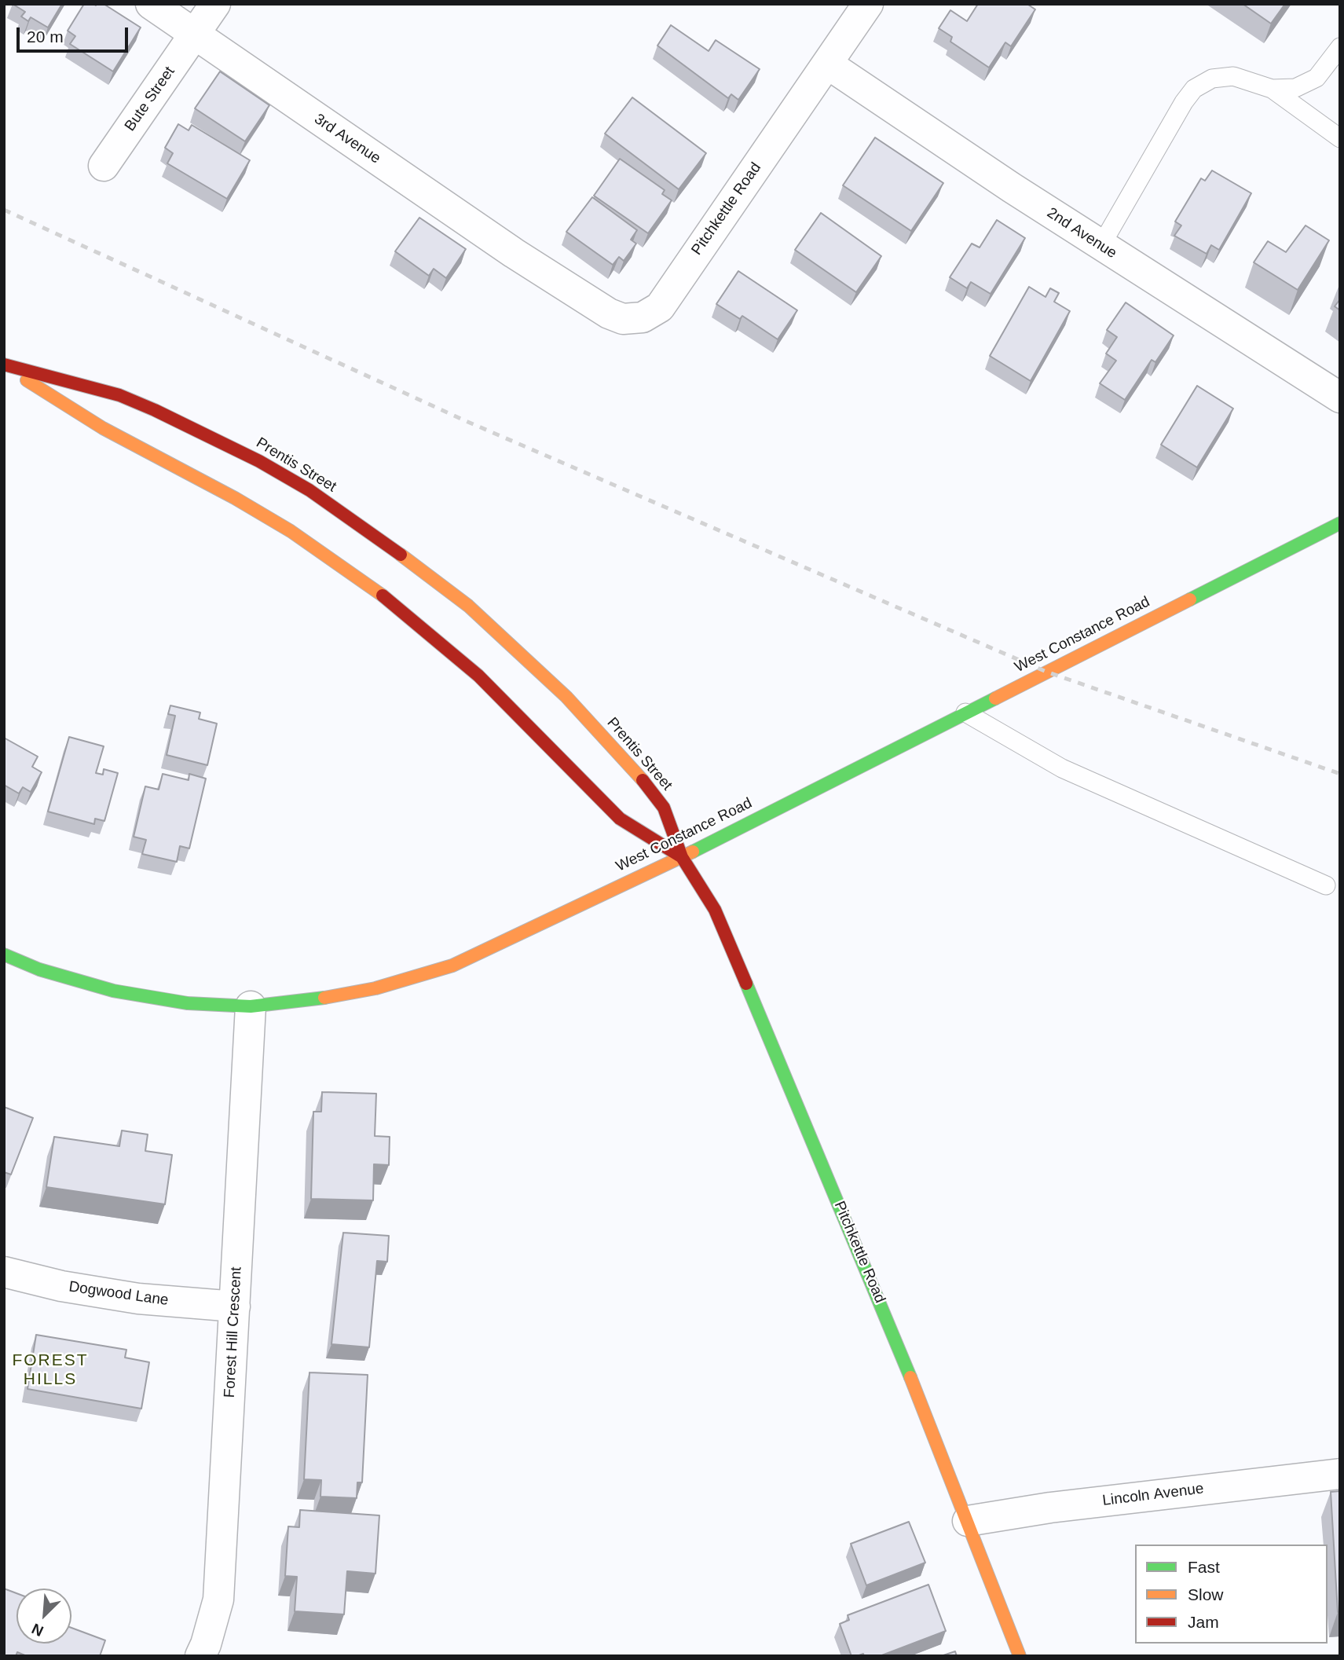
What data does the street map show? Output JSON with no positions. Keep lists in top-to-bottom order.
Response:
{
  "streets": {
    "main road": ["Pitchkettle Road", "Prentis Street", "West Constance Road"],
    "street": [
      "Bute Street",
      "3rd Avenue",
      "2nd Avenue",
      "Dogwood Lane",
      "Forest Hill Crescent",
      "Lincoln Avenue"
    ]
  },
  "crossings": [
    ["Bute Street", "3rd Avenue"],
    ["3rd Avenue", "Pitchkettle Road"],
    ["Pitchkettle Road", "2nd Avenue"],
    ["Pitchkettle Road", "Prentis Street"],
    ["Pitchkettle Road", "West Constance Road"],
    ["Pitchkettle Road", "Lincoln Avenue"],
    ["Prentis Street", "West Constance Road"],
    ["West Constance Road", "Forest Hill Crescent"],
    ["Dogwood Lane", "Forest Hill Crescent"]
  ],
  "districts": ["FOREST HILLS"],
  "legend": ["Fast", "Slow", "Jam"],
  "scale_bar": "20 m",
  "north": "bottom left"
}
